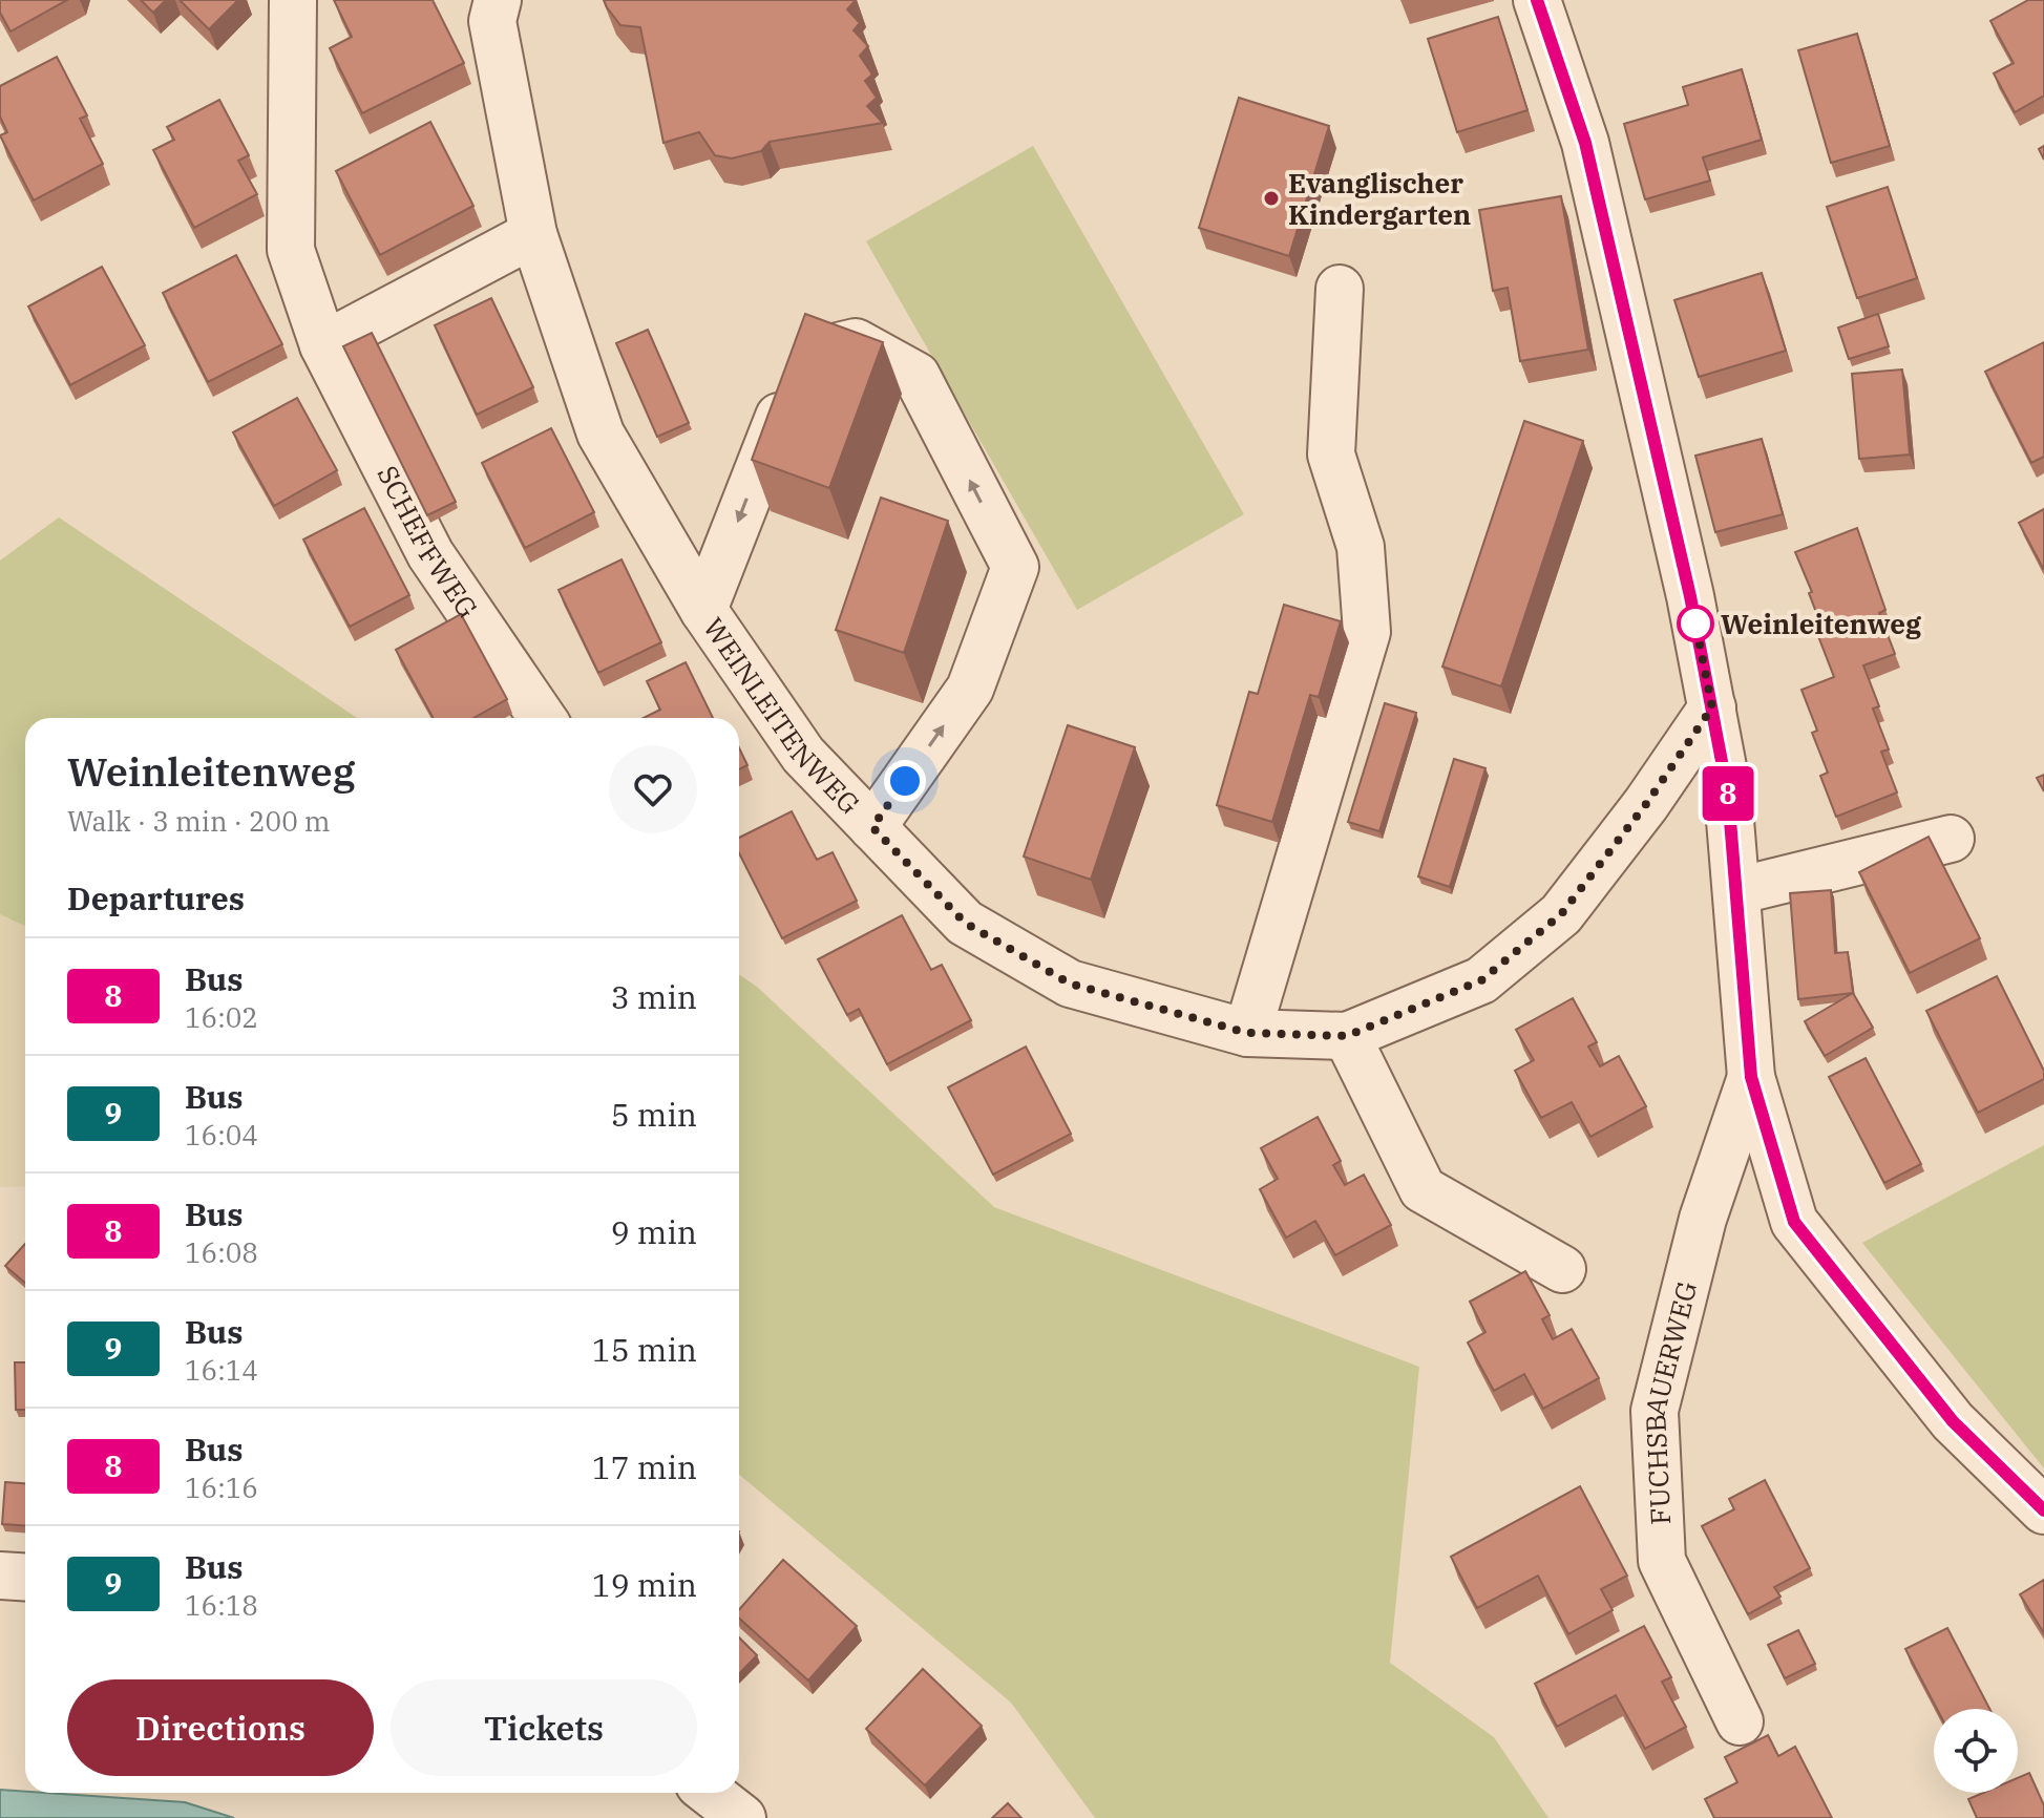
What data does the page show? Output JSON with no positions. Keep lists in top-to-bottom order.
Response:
{
  "streets": {
    "street": ["SCHEFFWEG", "WEINLEITENWEG", "FUCHSBAUERWEG"]
  },
  "crossings": [
    ["WEINLEITENWEG", "FUCHSBAUERWEG"]
  ],
  "places": ["Evanglischer Kindergarten", "Weinleitenweg"],
  "lines": ["bus line 8"],
  "page": {
    "on_map": "8",
    "heading": [
      ["Weinleitenweg", "Walk · 3 min · 200 m"],
      "Departures"
    ],
    "list": [
      {
        "mark": "8",
        "name": "Bus",
        "note": "16:02",
        "value": "3 min"
      },
      {
        "mark": "9",
        "name": "Bus",
        "note": "16:04",
        "value": "5 min"
      },
      {
        "mark": "8",
        "name": "Bus",
        "note": "16:08",
        "value": "9 min"
      },
      {
        "mark": "9",
        "name": "Bus",
        "note": "16:14",
        "value": "15 min"
      },
      {
        "mark": "8",
        "name": "Bus",
        "note": "16:16",
        "value": "17 min"
      },
      {
        "mark": "9",
        "name": "Bus",
        "note": "16:18",
        "value": "19 min"
      }
    ],
    "buttons": ["Directions", "Tickets"]
  }
}
